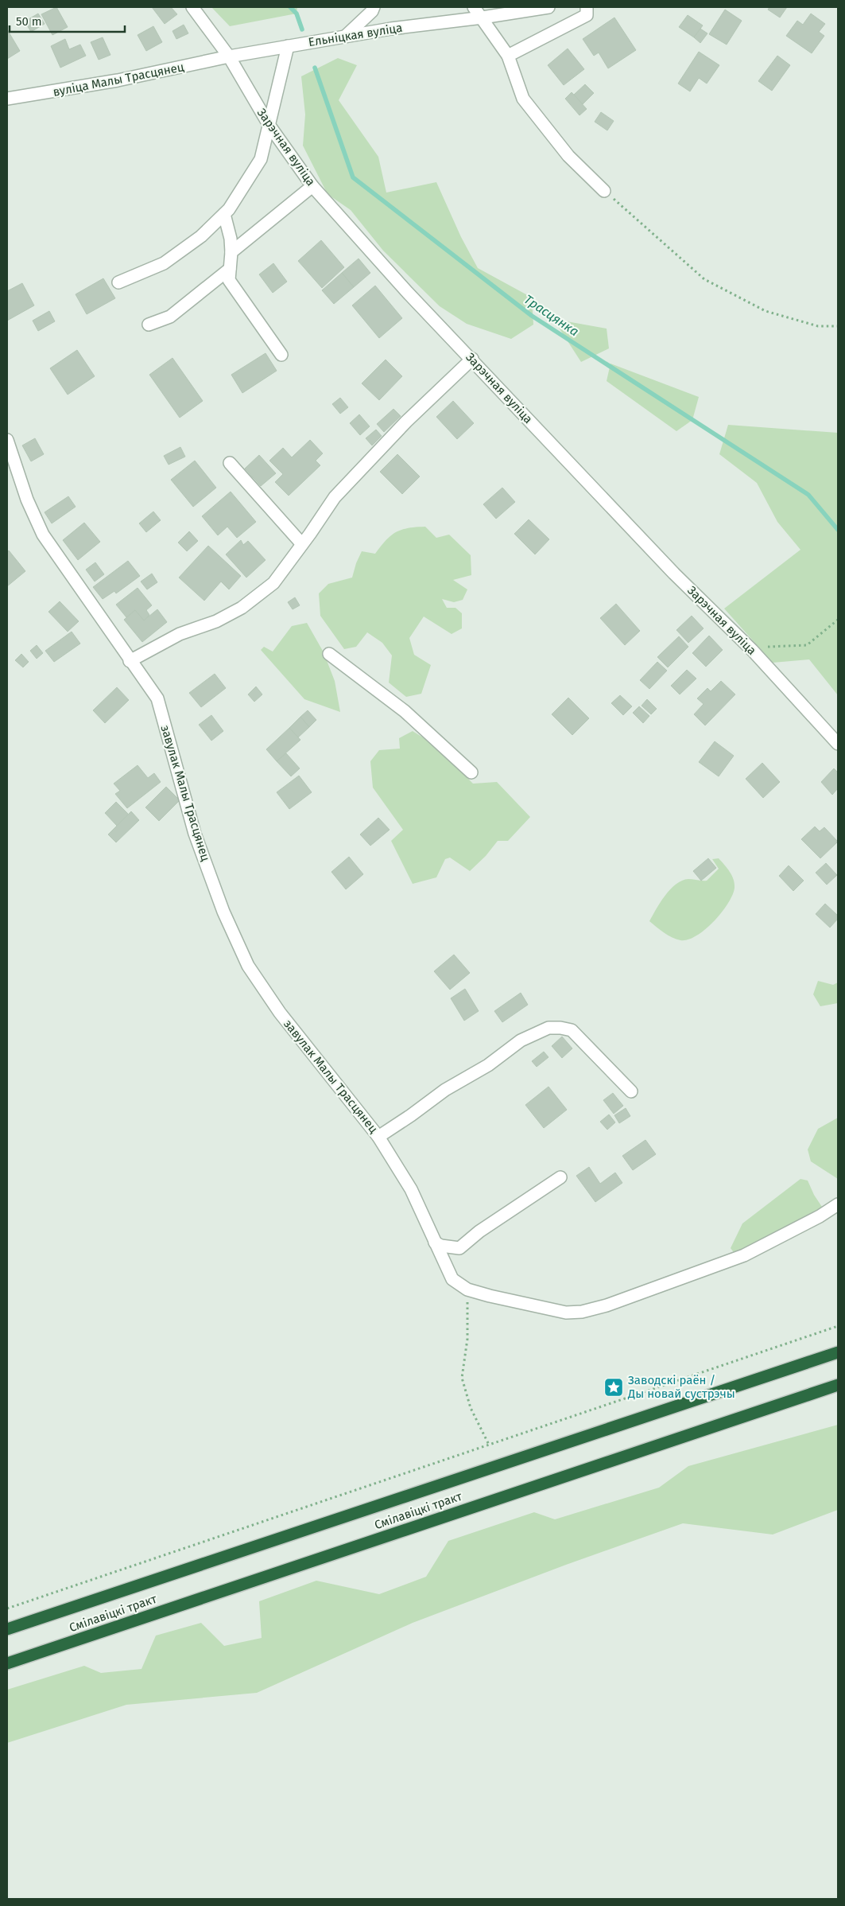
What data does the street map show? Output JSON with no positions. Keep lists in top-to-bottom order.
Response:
{
  "streets": {
    "highway": ["Смілавіцкі тракт"],
    "street": [
      "Ельніцкая вуліца",
      "вуліца Малы Трасцянец",
      "Зарэчная вуліца",
      "завулак Малы Трасцянец"
    ]
  },
  "crossings": [
    ["Ельніцкая вуліца", "вуліца Малы Трасцянец"],
    ["Ельніцкая вуліца", "Зарэчная вуліца"],
    ["вуліца Малы Трасцянец", "Зарэчная вуліца"]
  ],
  "water": ["Трасцянка"],
  "places": {
    "place": ["Заводскі раён / Ды новай сустрэчы"]
  },
  "scale_bar": "50 m"
}
